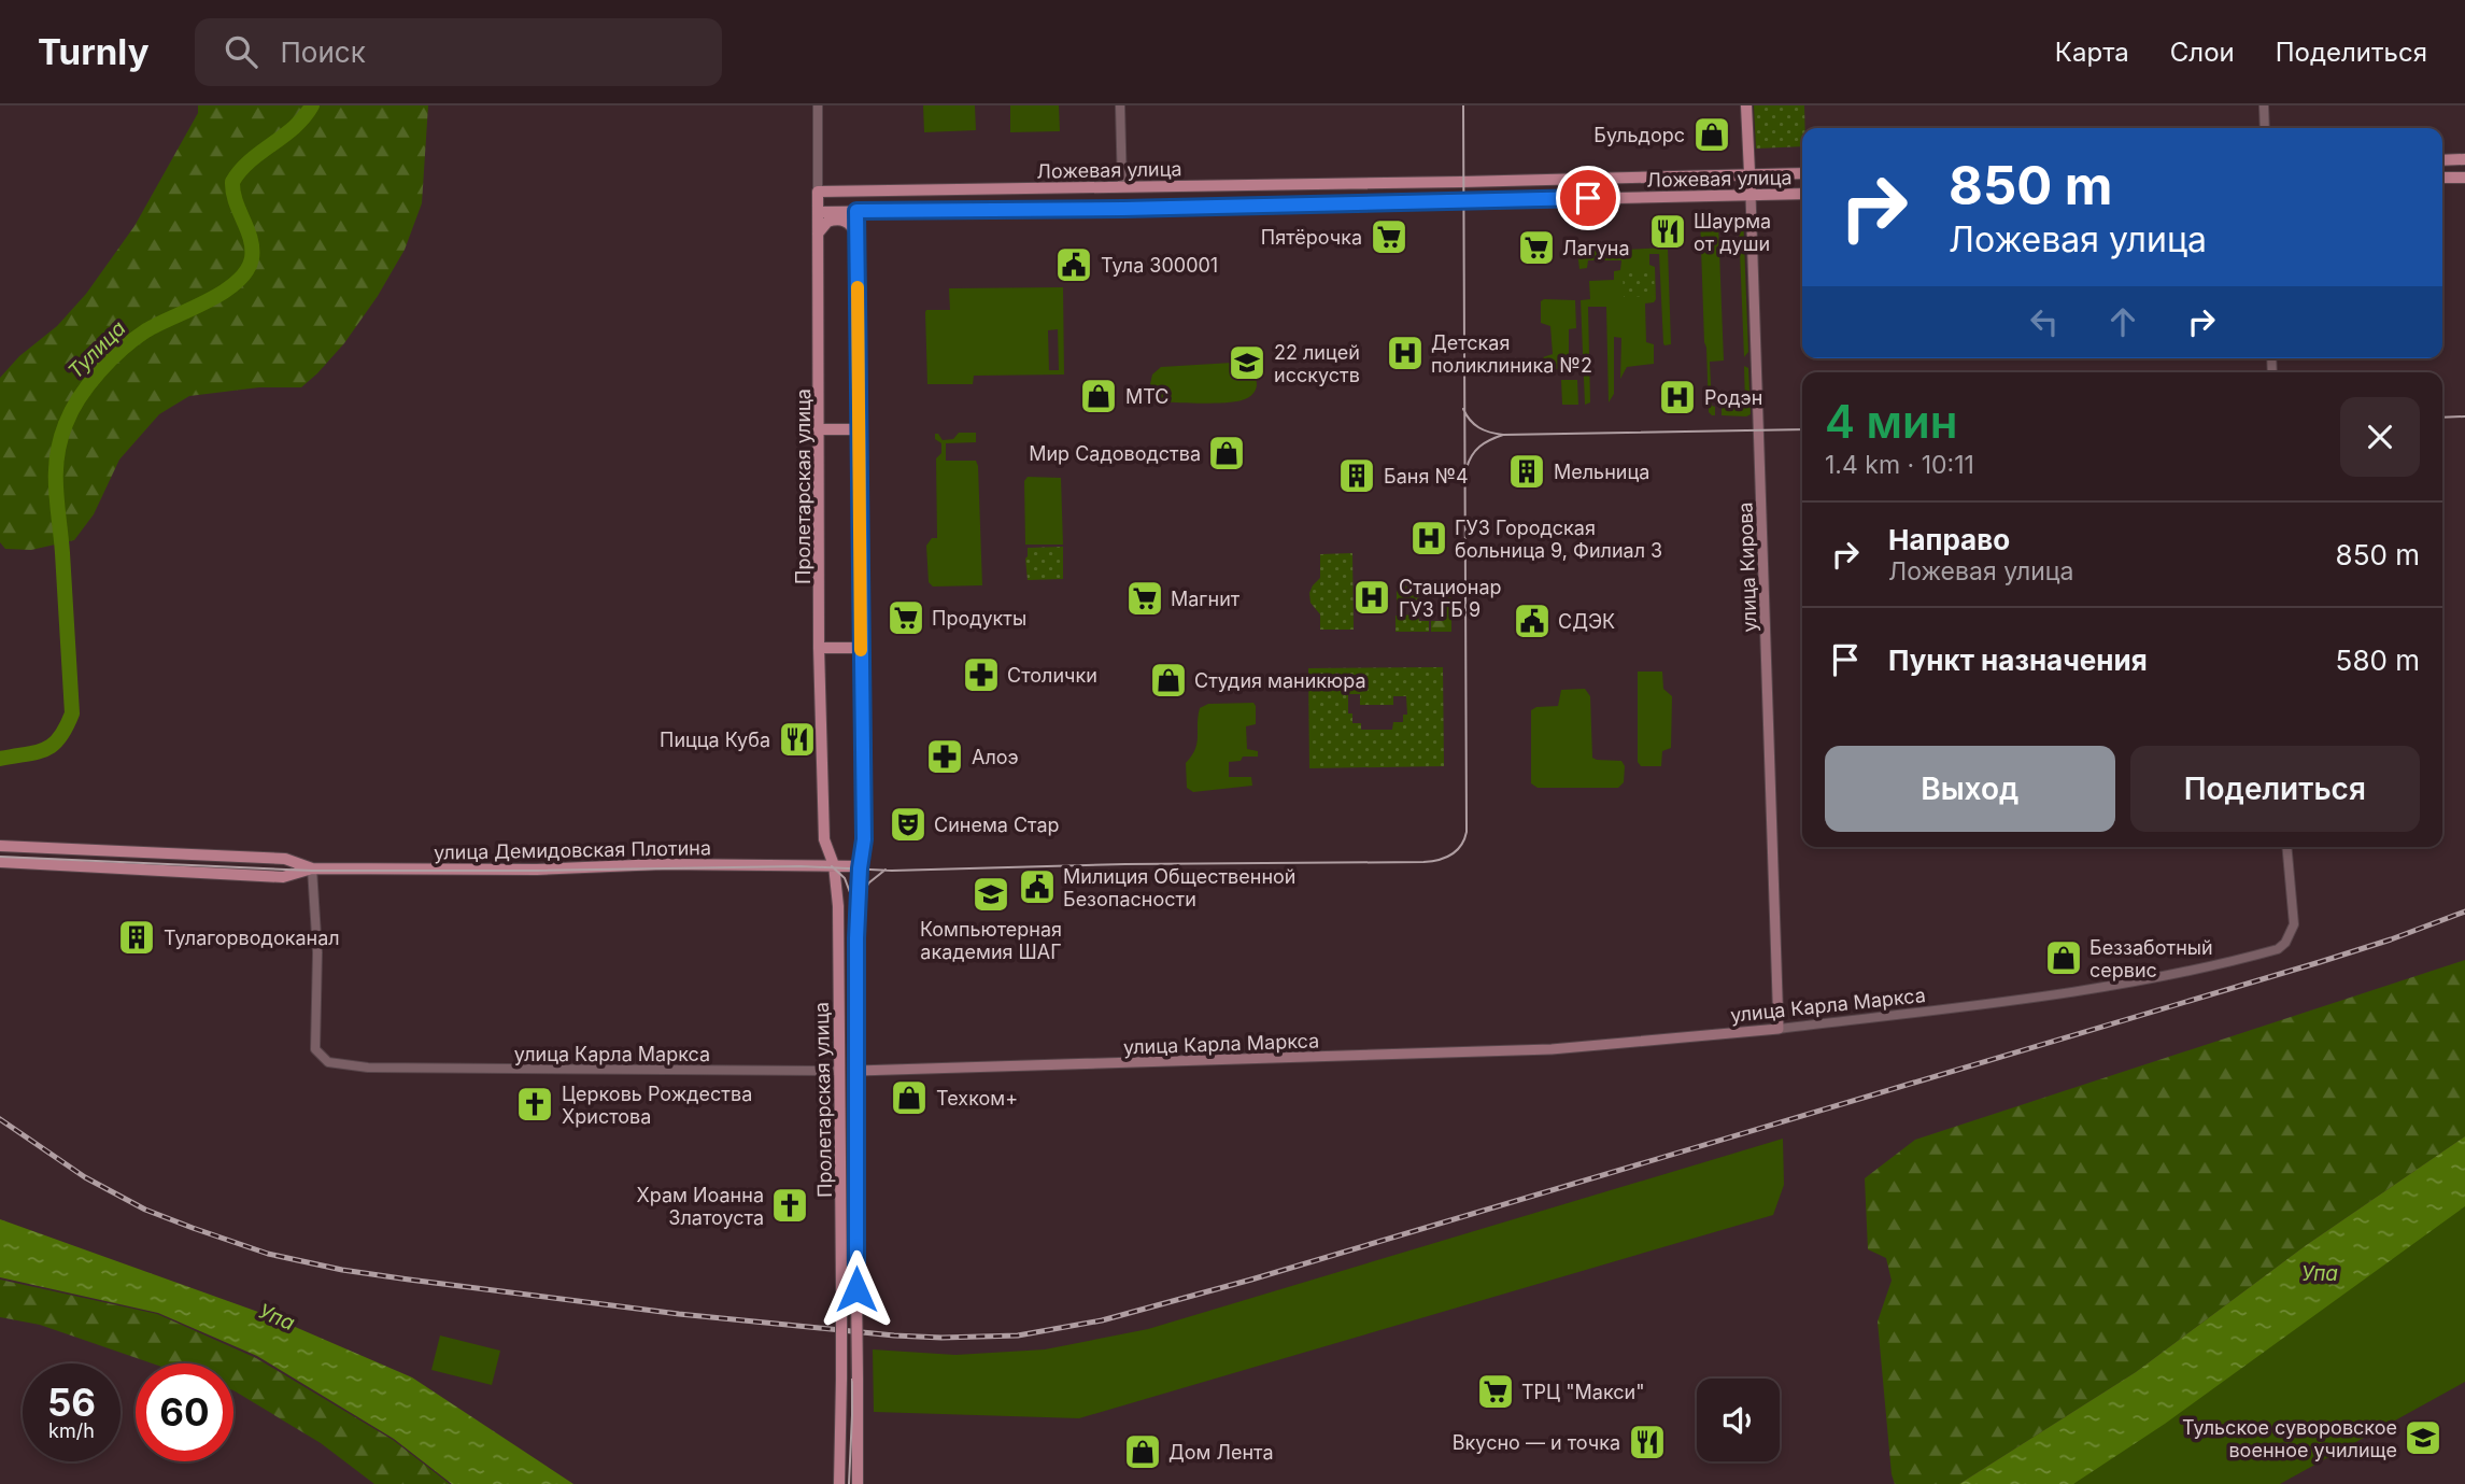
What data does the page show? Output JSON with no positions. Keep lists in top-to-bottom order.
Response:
{
  "streets": {
    "main road": [
      "Ложевая улица",
      "Пролетарская улица",
      "улица Кирова",
      "улица Демидовская Плотина",
      "улица Карла Маркса"
    ]
  },
  "crossings": [
    ["Ложевая улица", "Пролетарская улица"],
    ["Ложевая улица", "улица Кирова"],
    ["Пролетарская улица", "улица Демидовская Плотина"],
    ["Пролетарская улица", "улица Карла Маркса"],
    ["улица Кирова", "улица Карла Маркса"],
    ["улица Демидовская Плотина", "улица Карла Маркса"]
  ],
  "water": ["Тулица", "Упа"],
  "places": {
    "shop": [
      "Бульдорс",
      "МТС",
      "Мир Садоводства",
      "Студия маникюра",
      "Беззаботный сервис",
      "Техком+",
      "Дом Лента"
    ],
    "restaurant": ["Шаурма от души", "Пицца Куба", "Вкусно — и точка"],
    "supermarket": [
      "Пятёрочка",
      "Лагуна",
      "Магнит",
      "Продукты",
      "ТРЦ \"Макси\""
    ],
    "public building": ["Тула 300001", "СДЭК", "Милиция Общественной Безопасности"],
    "hospital": [
      "Детская поликлиника №2",
      "Родэн",
      "ГУЗ Городская больница 9, Филиал 3",
      "Стационар ГУЗ ГБ 9"
    ],
    "school or university": ["22 лицей исскуств", "Компьютерная академия ШАГ", "Тульское суворовское военное училище"],
    "building": ["Мельница", "Баня №4", "Тулагорводоканал"],
    "pharmacy": ["Столички", "Алоэ"],
    "theatre": ["Синема Стар"],
    "church": ["Церковь Рождества Христова", "Храм Иоанна Златоуста"]
  },
  "page": {
    "header": "Turnly",
    "search": "Поиск",
    "nav": ["Карта", "Слои", "Поделиться"],
    "turn": ["850 m", "Ложевая улица"],
    "heading": ["4 мин", "1.4 km · 10:11"],
    "list": [
      {
        "name": "Направо",
        "note": "Ложевая улица",
        "value": "850 m"
      },
      {
        "name": "Пункт назначения",
        "value": "580 m"
      }
    ],
    "buttons": ["Выход", "Поделиться"],
    "speed": "56 km/h",
    "limit": "60"
  }
}
